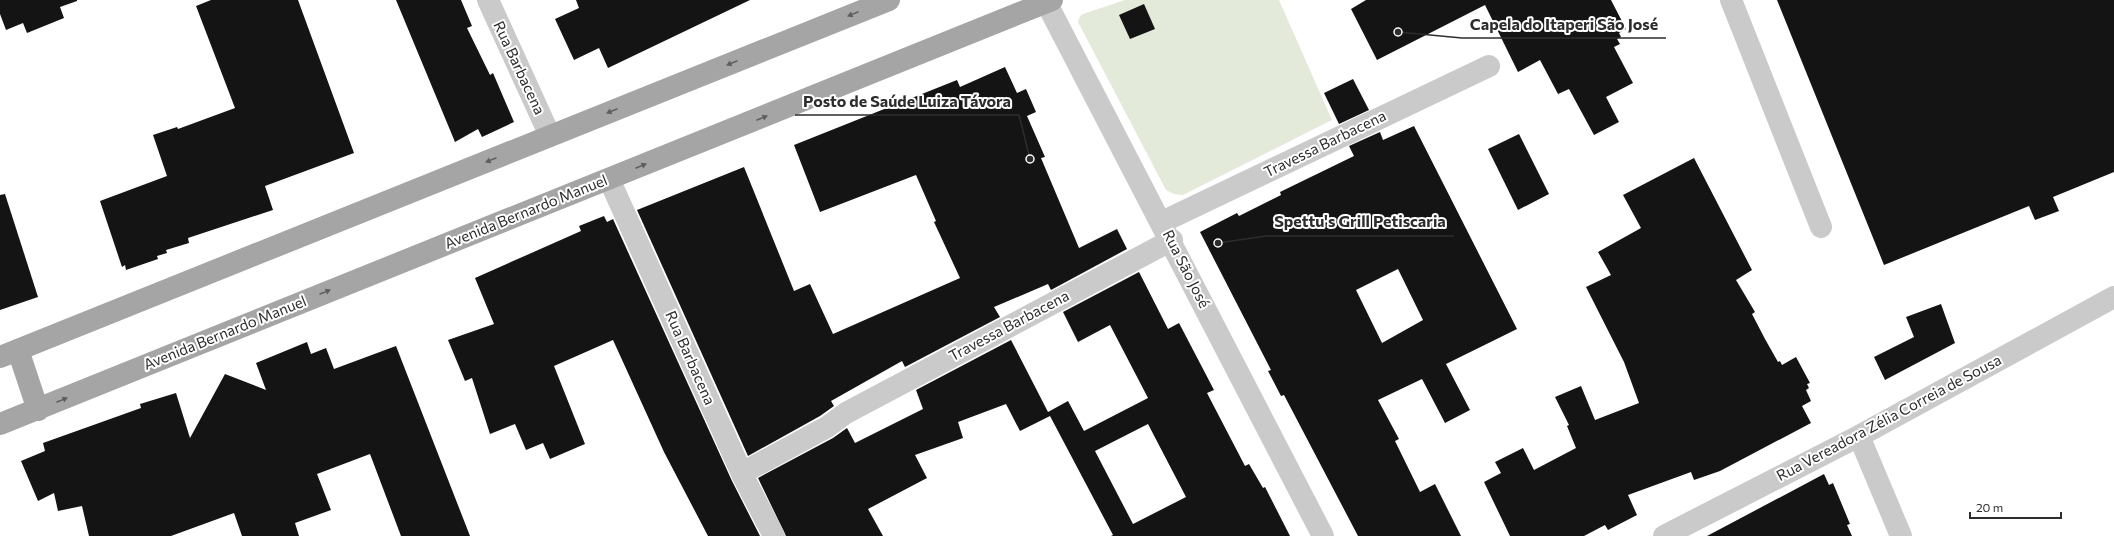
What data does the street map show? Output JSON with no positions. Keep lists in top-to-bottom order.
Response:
{
  "streets": {
    "main road": ["Avenida Bernardo Manuel"],
    "street": [
      "Rua Barbacena",
      "Travessa Barbacena",
      "Rua São José",
      "Rua Vereadora Zélia Correia de Sousa"
    ]
  },
  "crossings": [
    ["Rua Barbacena", "Travessa Barbacena"],
    ["Rua Barbacena", "Avenida Bernardo Manuel"],
    ["Travessa Barbacena", "Rua São José"],
    ["Avenida Bernardo Manuel", "Rua São José"]
  ],
  "places": ["Capela do Itaperi São José", "Posto de Saúde Luiza Távora", "Spettu's Grill Petiscaria"],
  "scale_bar": "20 m"
}
